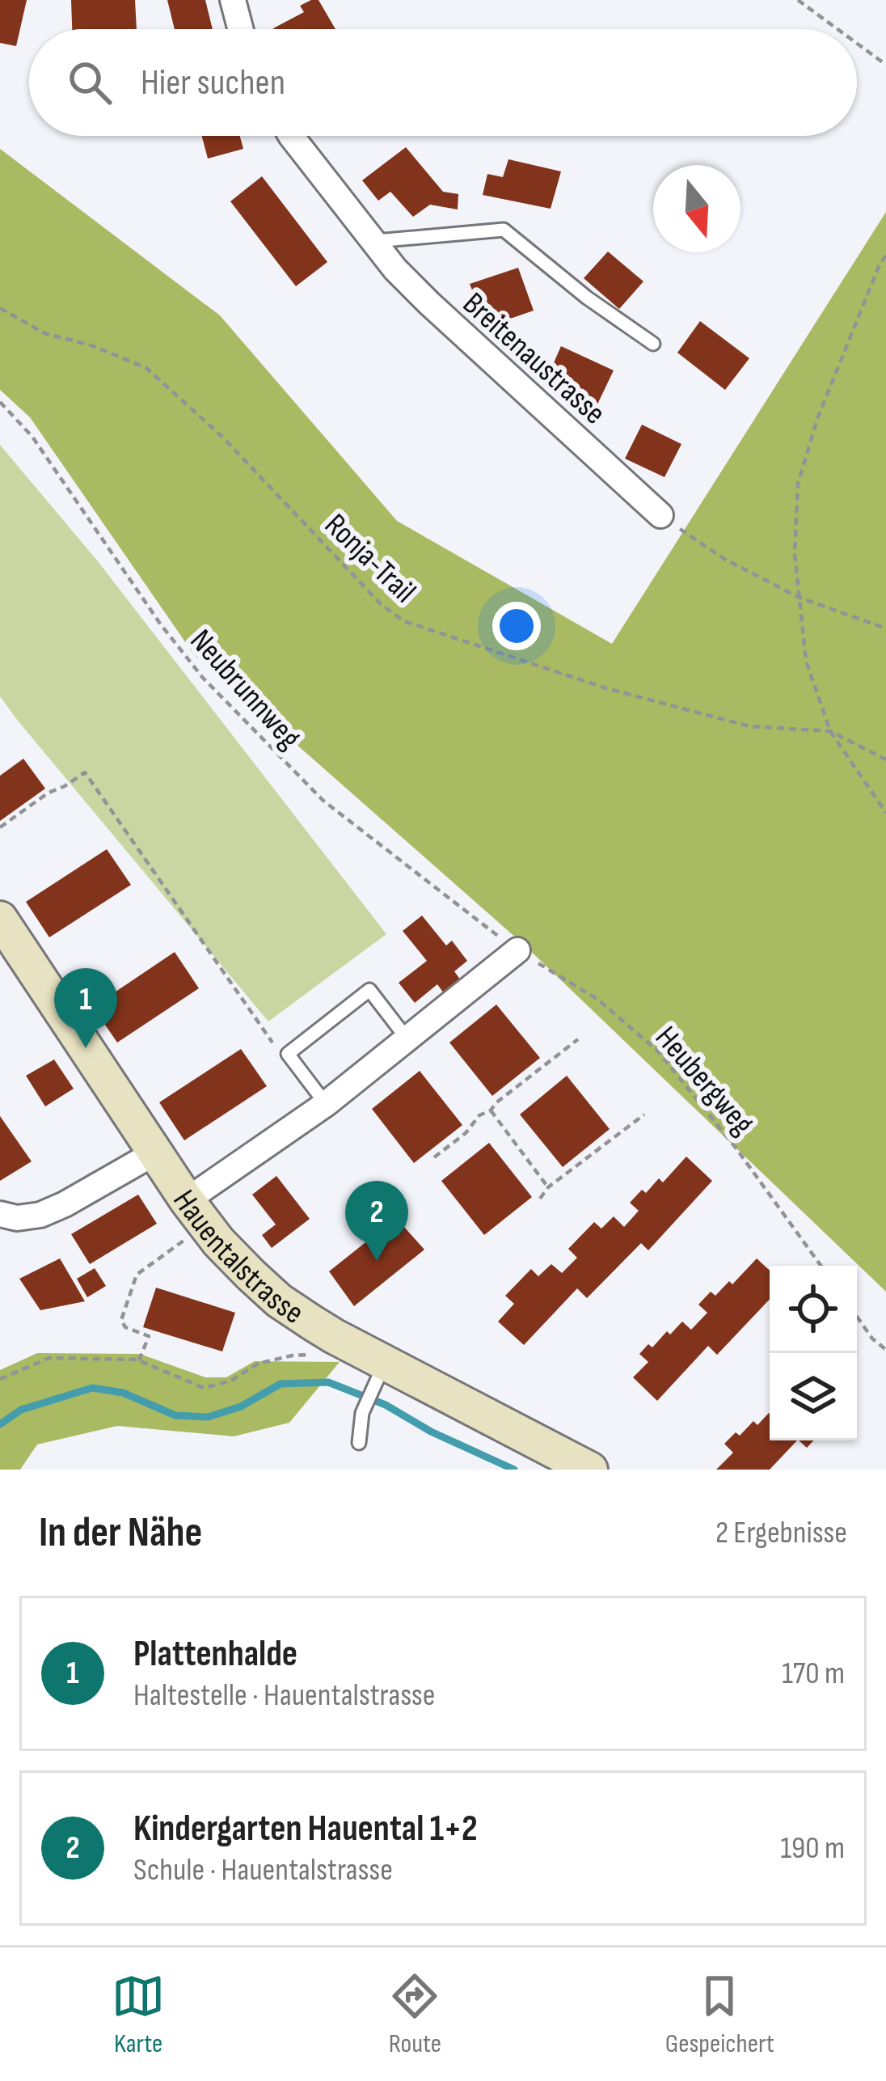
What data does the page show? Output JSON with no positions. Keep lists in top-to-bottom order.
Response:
{
  "streets": {
    "street": ["Breitenaustrasse", "Hauentalstrasse"],
    "path": ["Ronja-Trail", "Neubrunnweg", "Heubergweg"]
  },
  "crossings": [
    ["Neubrunnweg", "Heubergweg"]
  ],
  "north": "bottom",
  "page": {
    "search": "Hier suchen",
    "pins": ["1", "2"],
    "heading": ["In der Nähe", "2 Ergebnisse"],
    "list": [
      {
        "mark": "1",
        "name": "Plattenhalde",
        "note": "Haltestelle · Hauentalstrasse",
        "value": "170 m"
      },
      {
        "mark": "2",
        "name": "Kindergarten Hauental 1+2",
        "note": "Schule · Hauentalstrasse",
        "value": "190 m"
      }
    ],
    "nav": ["Karte", "Route", "Gespeichert"]
  }
}
